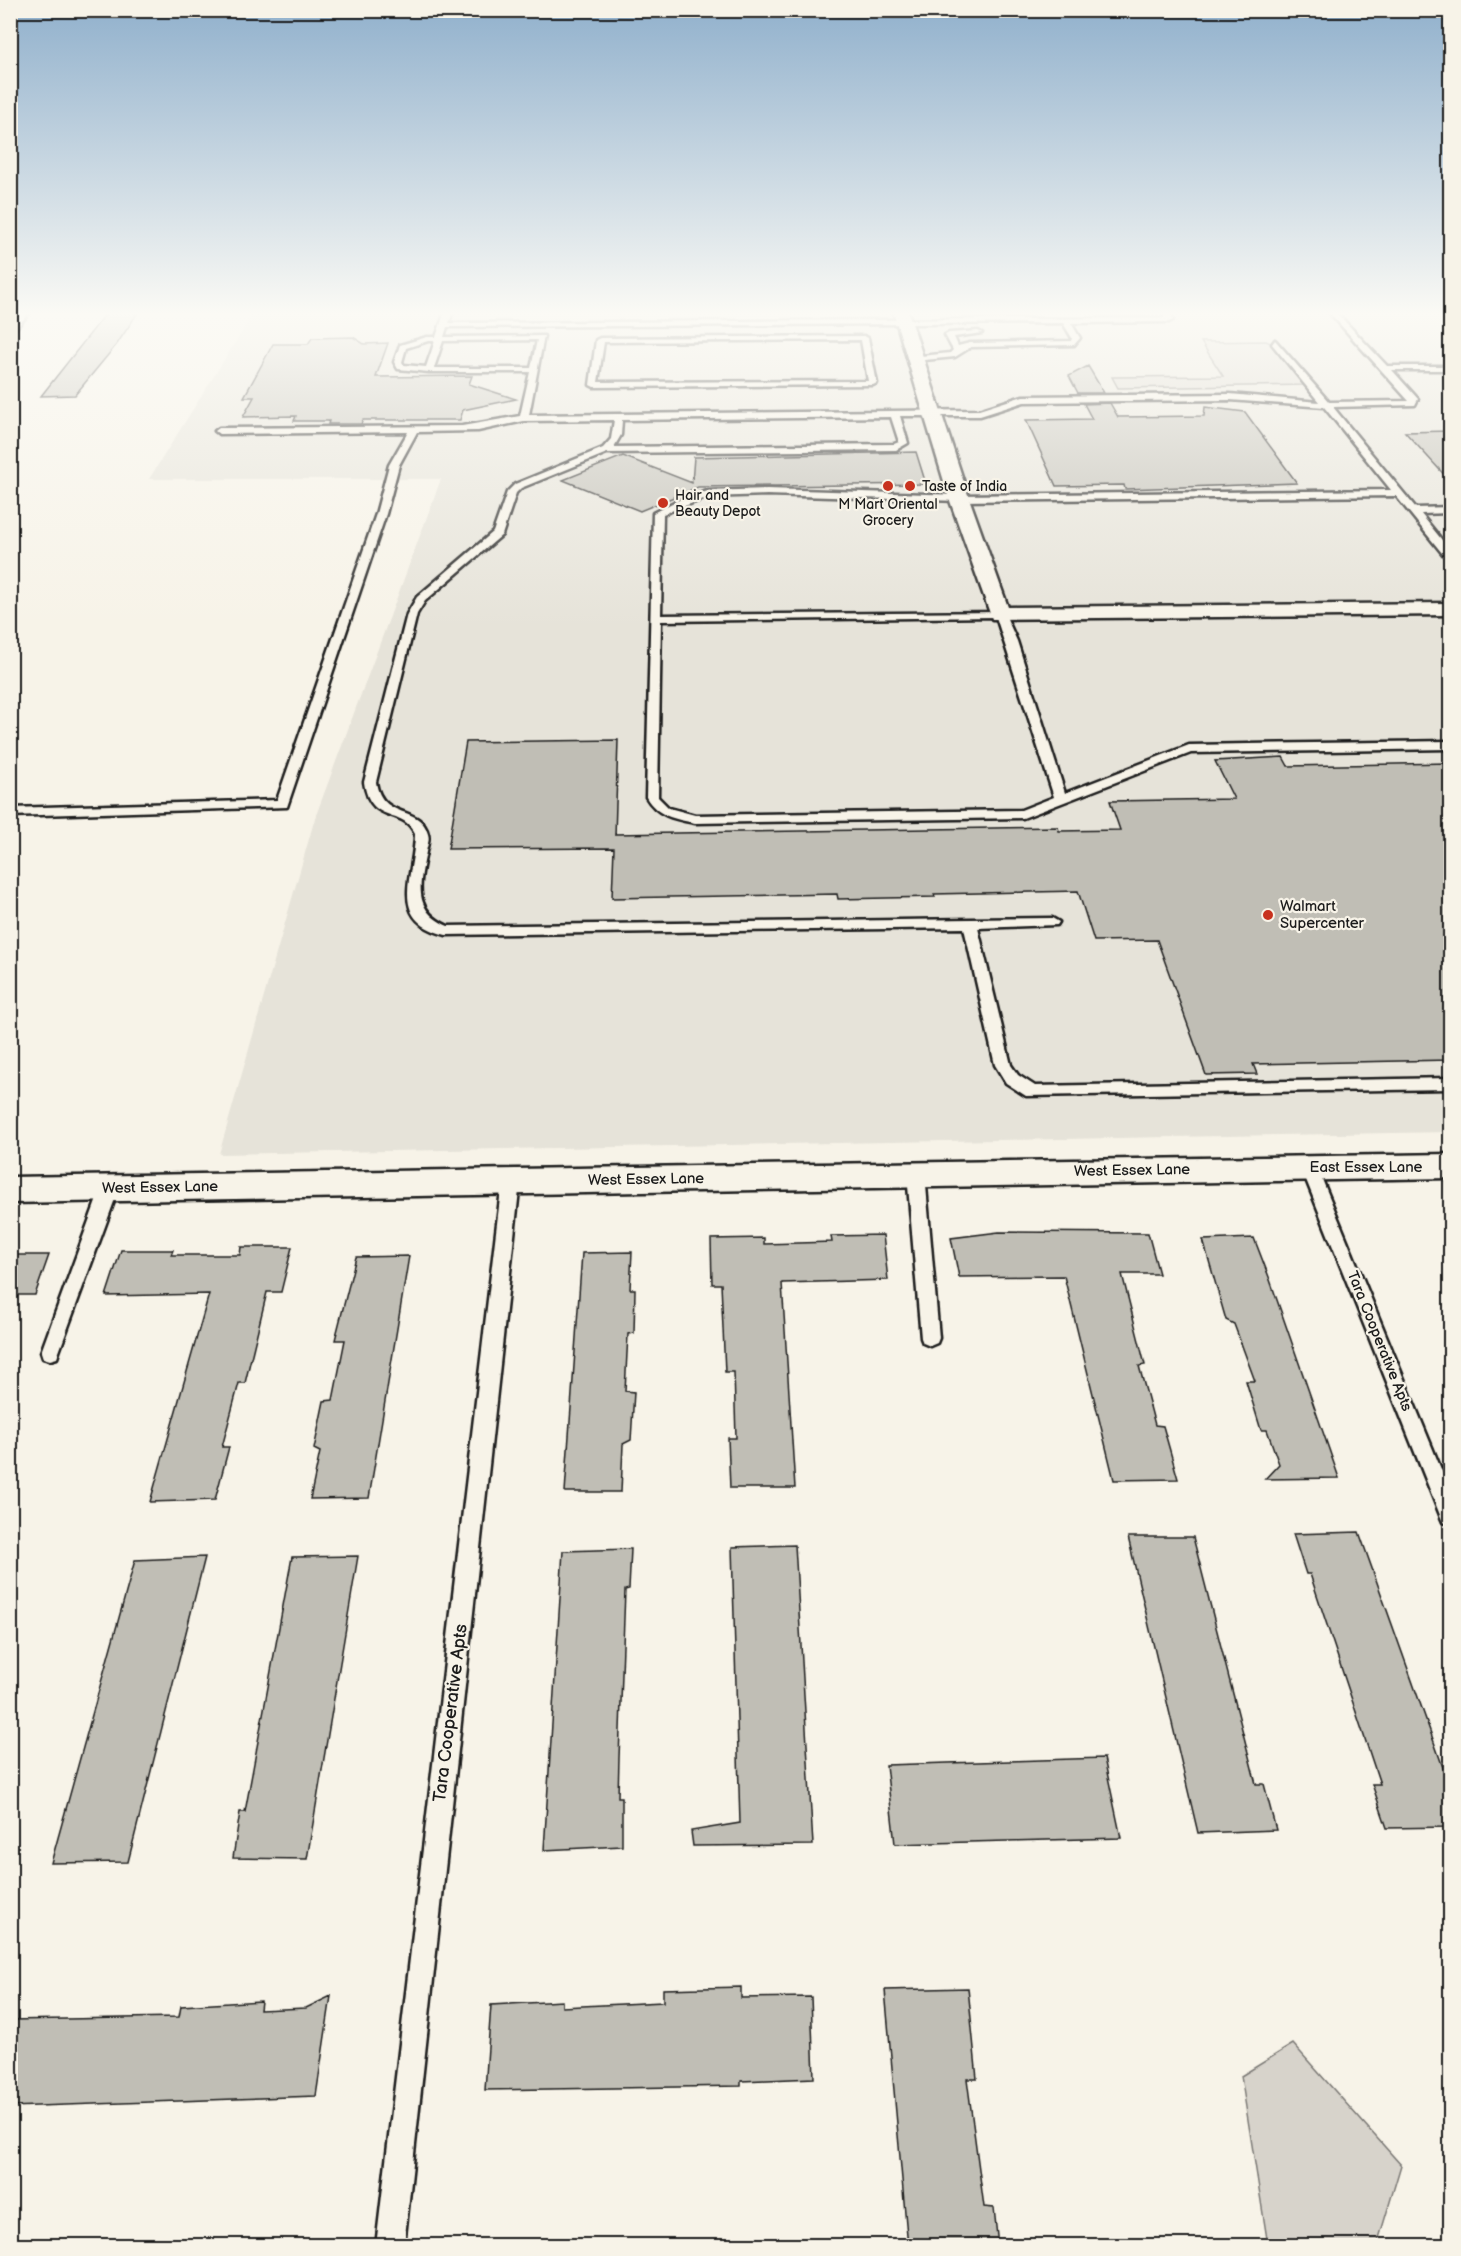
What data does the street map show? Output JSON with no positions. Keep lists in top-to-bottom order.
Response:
{
  "streets": {
    "street": ["East Essex Lane", "West Essex Lane"],
    "lane": ["Tara Cooperative Apts"]
  },
  "crossings": [
    ["East Essex Lane", "West Essex Lane"],
    ["East Essex Lane", "Tara Cooperative Apts"],
    ["West Essex Lane", "Tara Cooperative Apts"]
  ],
  "places": [
    "M Mart Oriental Grocery",
    "Taste of India",
    "Hair and Beauty Depot",
    "Walmart Supercenter"
  ]
}
